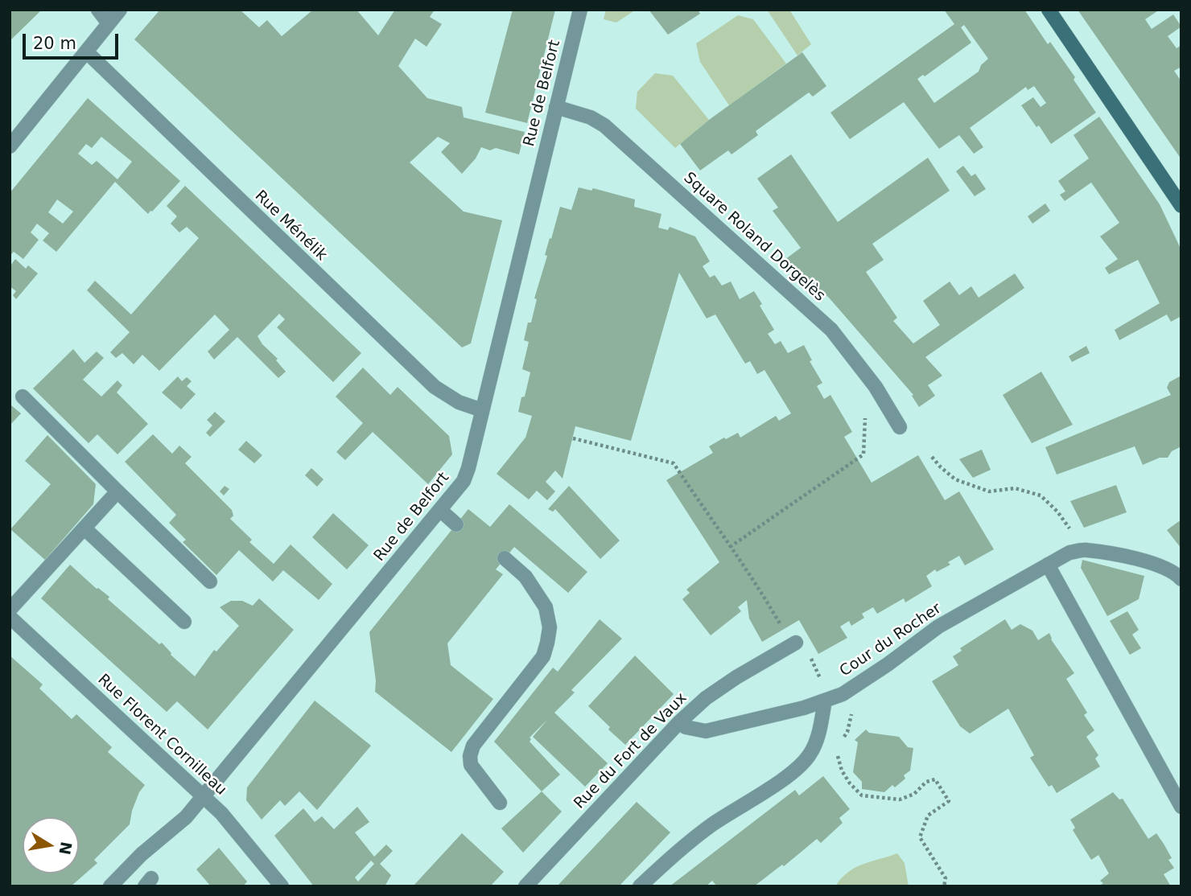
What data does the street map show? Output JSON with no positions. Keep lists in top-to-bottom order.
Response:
{
  "streets": {
    "street": [
      "Rue de Belfort",
      "Rue Ménélik",
      "Square Roland Dorgelès",
      "Cour du Rocher",
      "Rue Florent Cornilleau",
      "Rue du Fort de Vaux"
    ]
  },
  "crossings": [
    ["Rue de Belfort", "Rue Ménélik"],
    ["Rue de Belfort", "Square Roland Dorgelès"],
    ["Rue de Belfort", "Rue Florent Cornilleau"],
    ["Cour du Rocher", "Rue du Fort de Vaux"]
  ],
  "scale_bar": "20 m",
  "north": "right"
}
